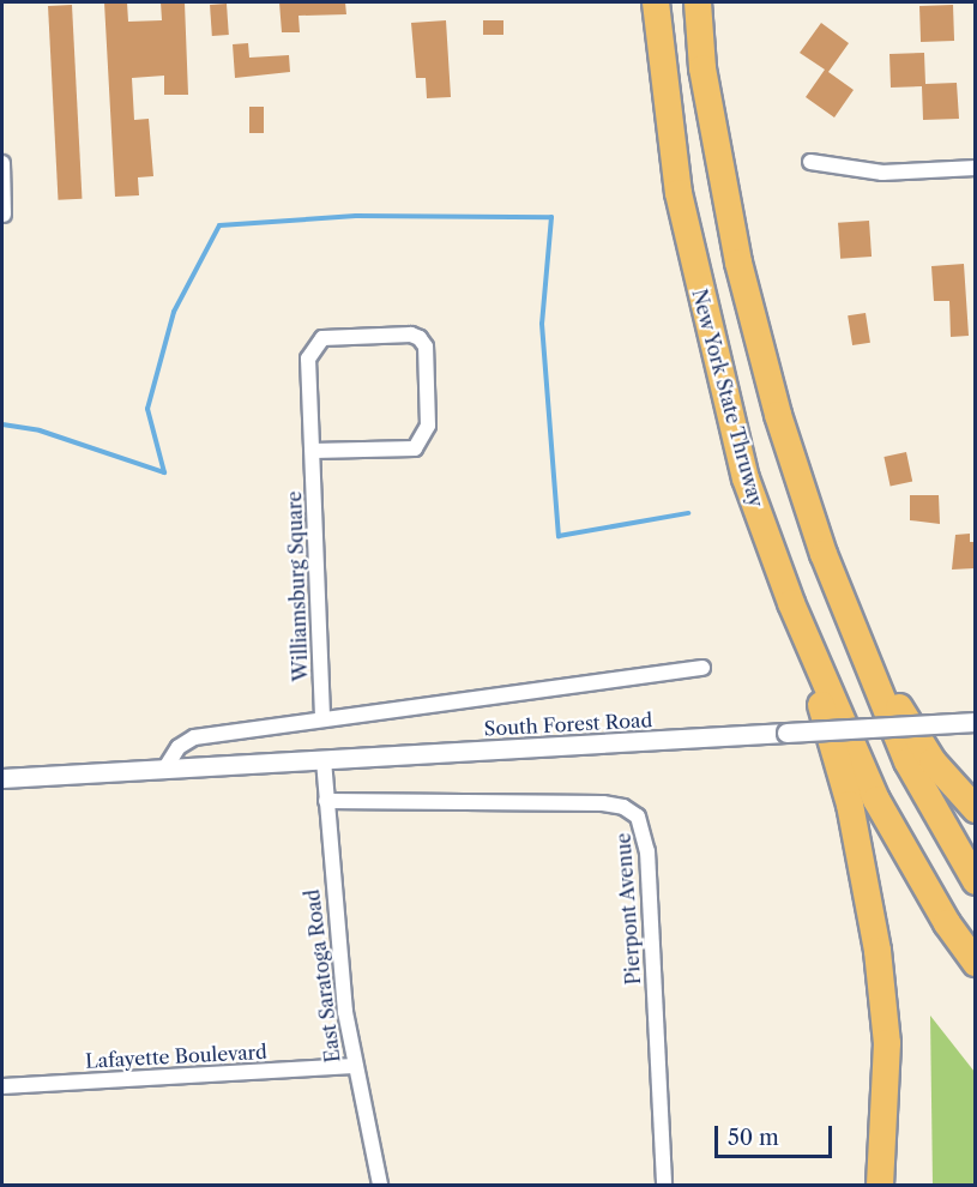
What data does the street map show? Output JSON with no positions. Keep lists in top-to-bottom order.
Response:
{
  "streets": {
    "highway": ["New York State Thruway"],
    "street": [
      "Williamsburg Square",
      "South Forest Road",
      "Pierpont Avenue",
      "East Saratoga Road",
      "Lafayette Boulevard"
    ]
  },
  "crossings": [
    ["Williamsburg Square", "South Forest Road"],
    ["South Forest Road", "East Saratoga Road"],
    ["Pierpont Avenue", "East Saratoga Road"],
    ["East Saratoga Road", "Lafayette Boulevard"]
  ],
  "scale_bar": "50 m"
}
